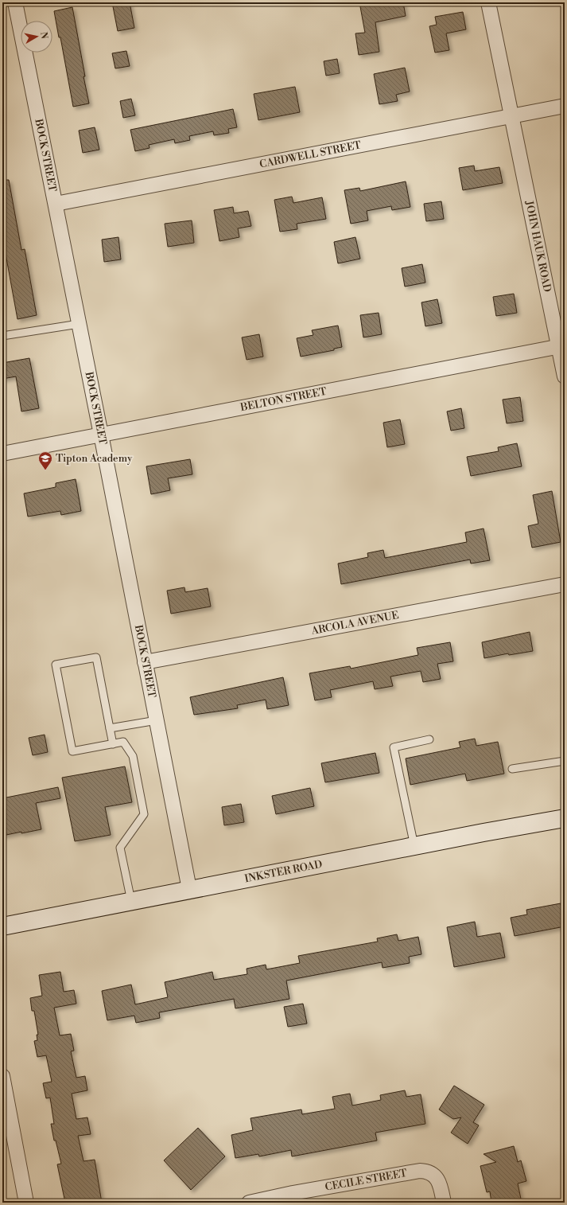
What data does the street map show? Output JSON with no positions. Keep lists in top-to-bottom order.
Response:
{
  "streets": {
    "main road": ["INKSTER ROAD"],
    "street": [
      "BOCK STREET",
      "CARDWELL STREET",
      "JOHN HAUK ROAD",
      "BELTON STREET",
      "ARCOLA AVENUE",
      "CECILE STREET"
    ]
  },
  "crossings": [
    ["BOCK STREET", "CARDWELL STREET"],
    ["BOCK STREET", "BELTON STREET"],
    ["BOCK STREET", "ARCOLA AVENUE"],
    ["BOCK STREET", "INKSTER ROAD"],
    ["CARDWELL STREET", "JOHN HAUK ROAD"],
    ["JOHN HAUK ROAD", "BELTON STREET"]
  ],
  "places": {
    "school or university": ["Tipton Academy"]
  },
  "north": "right"
}
